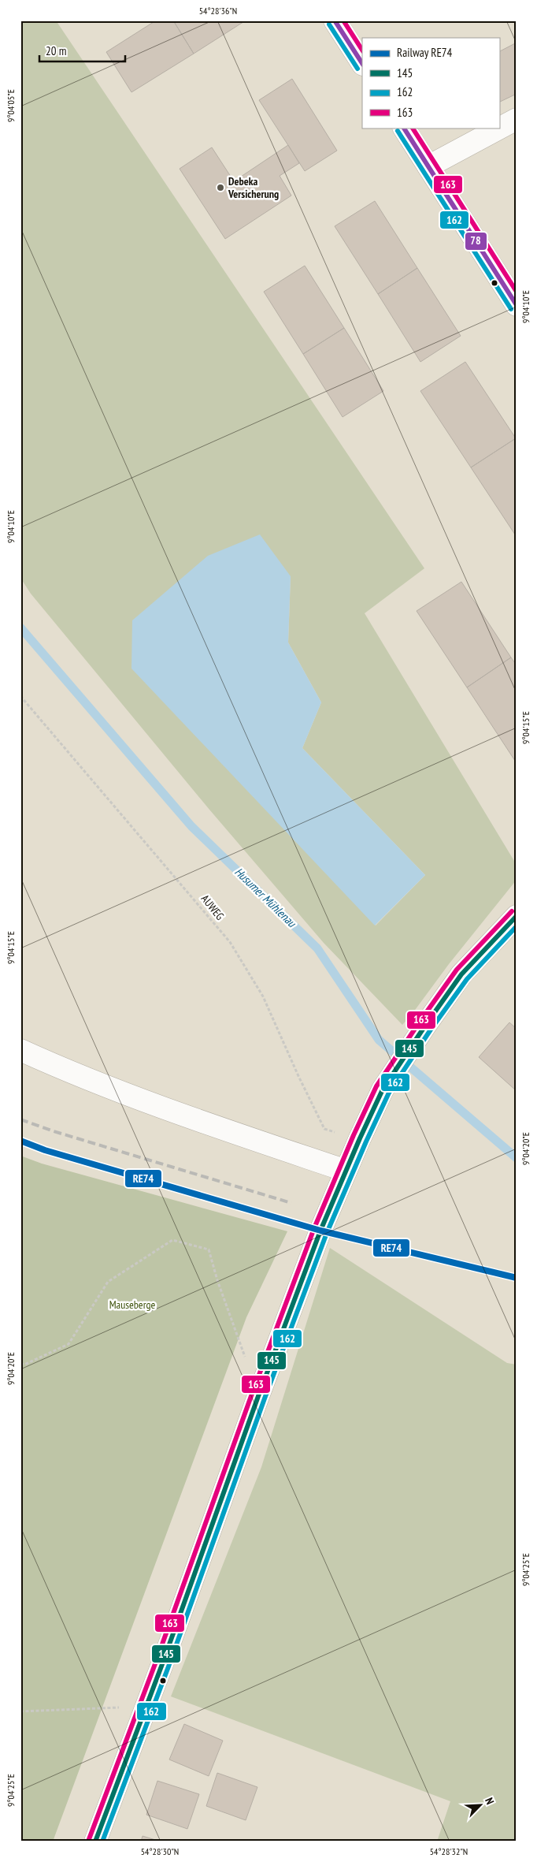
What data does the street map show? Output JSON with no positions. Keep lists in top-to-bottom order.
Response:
{
  "streets": {
    "path": ["AUWEG"]
  },
  "water": ["Husumer Mühlenau"],
  "parks": ["Mauseberge"],
  "places": ["Debeka Versicherung"],
  "lines": [
    "transit line 163",
    "transit line 78",
    "transit line 162",
    "transit line 145",
    "rail line RE74"
  ],
  "legend": [
    "Railway RE74",
    "145",
    "162",
    "163"
  ],
  "scale_bar": "20 m",
  "north": "top right",
  "coordinates": [
    "54°28'36\"N",
    "9°04'05\"E",
    "9°04'10\"E",
    "9°04'15\"E",
    "9°04'20\"E",
    "9°04'25\"E",
    "54°28'30\"N",
    "54°28'32\"N"
  ]
}
